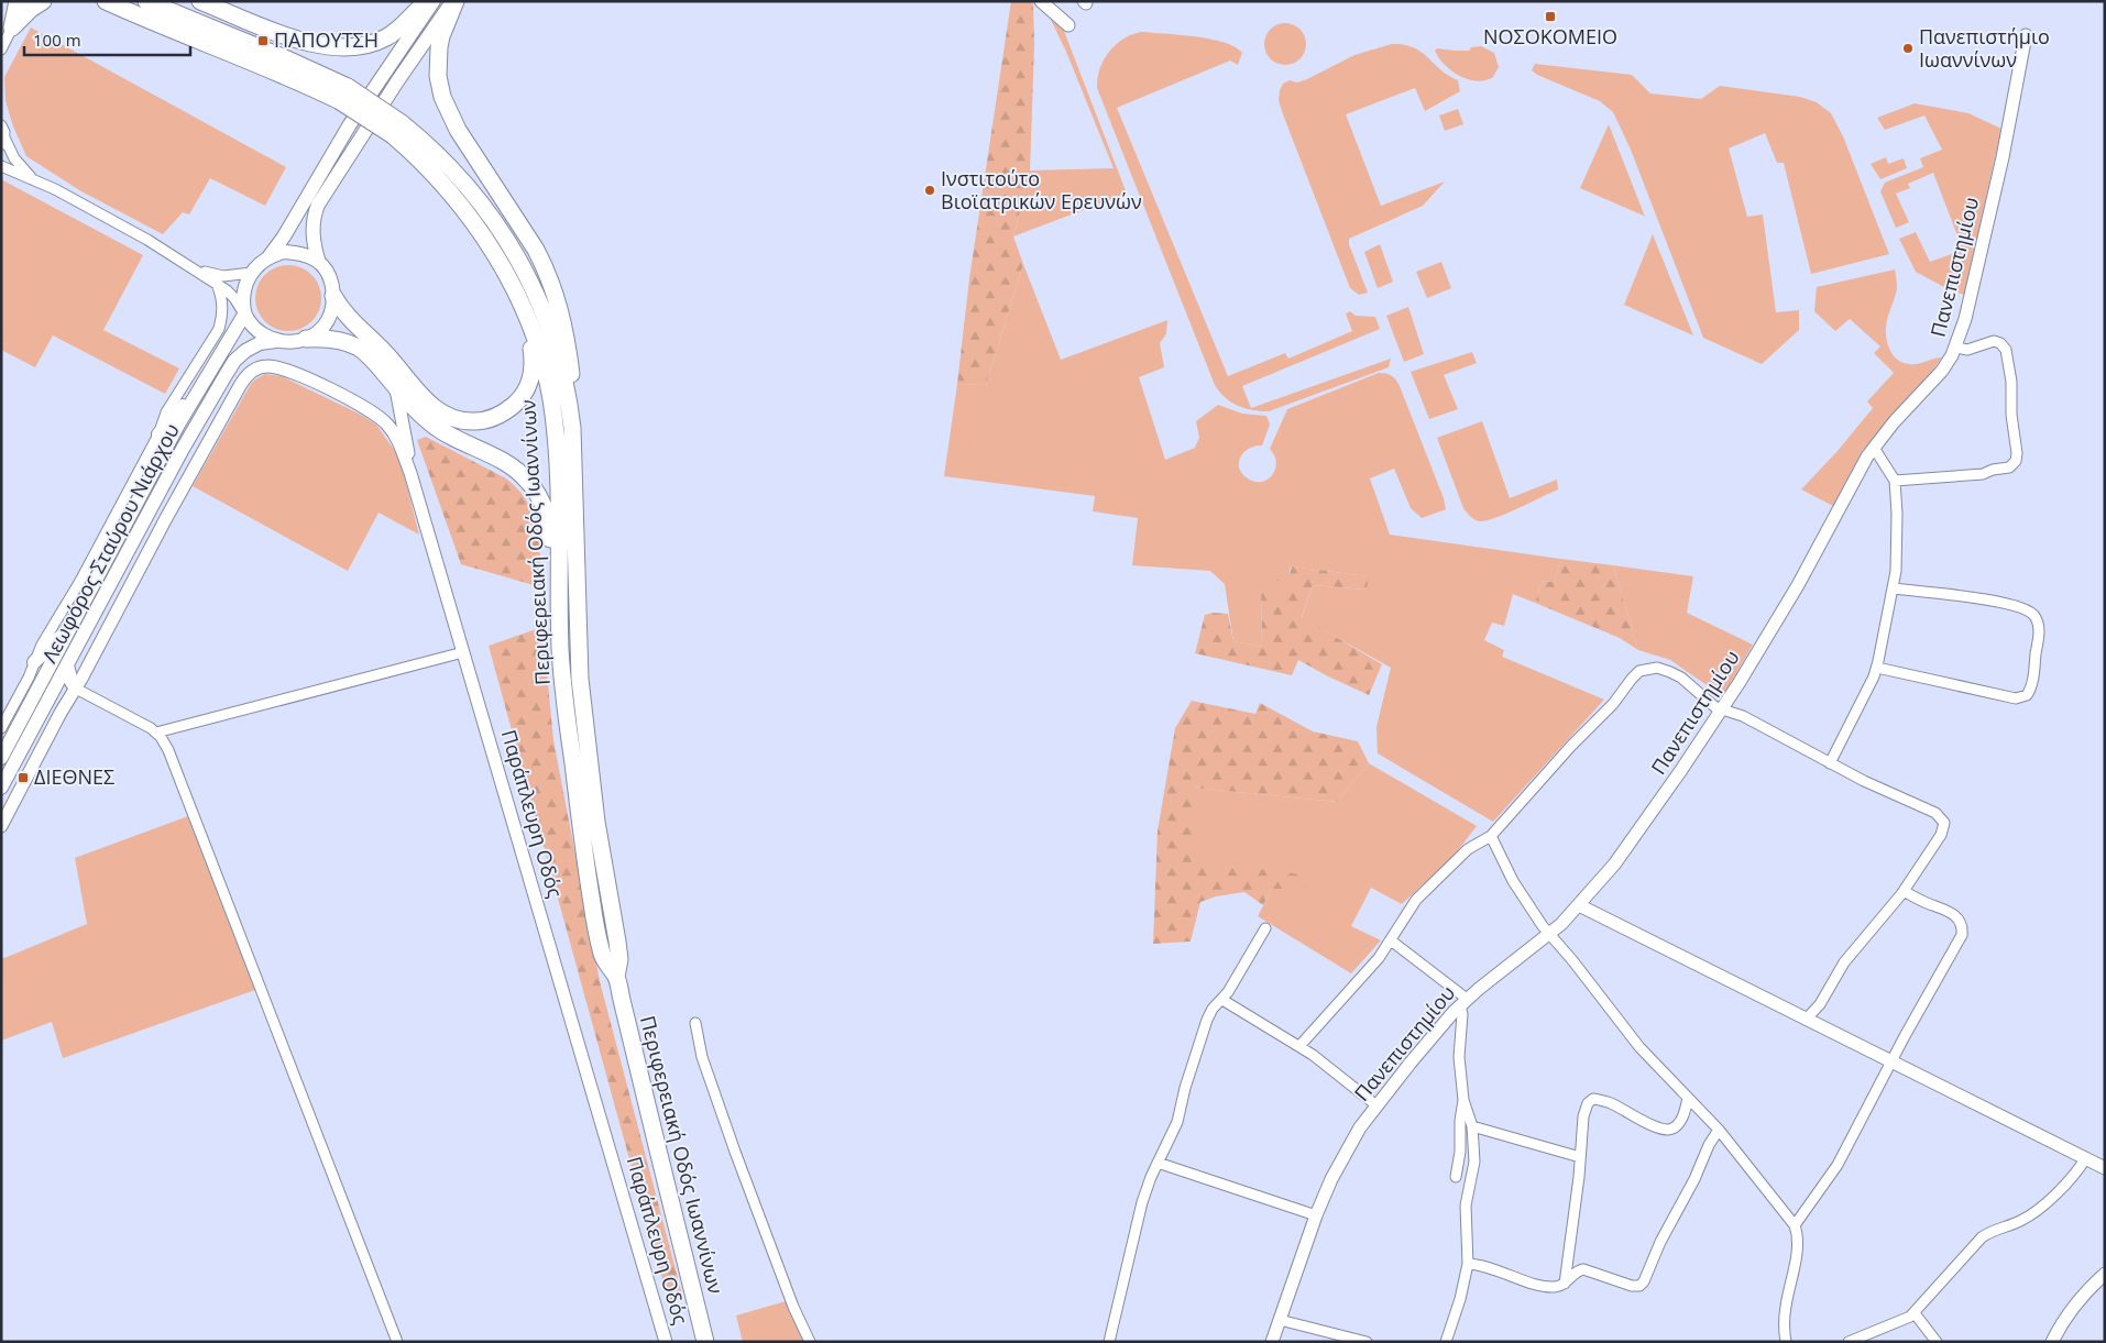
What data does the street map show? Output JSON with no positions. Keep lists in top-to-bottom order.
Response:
{
  "streets": {
    "highway": ["Περιφερειακή Οδός Ιωαννίνων"],
    "main road": ["Λεωφόρος Σταύρου Νιάρχου"],
    "street": ["Πανεπιστημίου", "Παράπλευρη Οδός"]
  },
  "places": {
    "transit": ["ΝΟΣΟΚΟΜΕΙΟ", "ΠΑΠΟΥΤΣΗ", "ΔΙΕΘΝΕΣ"],
    "other": ["Πανεπιστήμιο Ιωαννίνων", "Ινστιτούτο Βιοϊατρικών Ερευνών"]
  },
  "scale_bar": "100 m"
}
